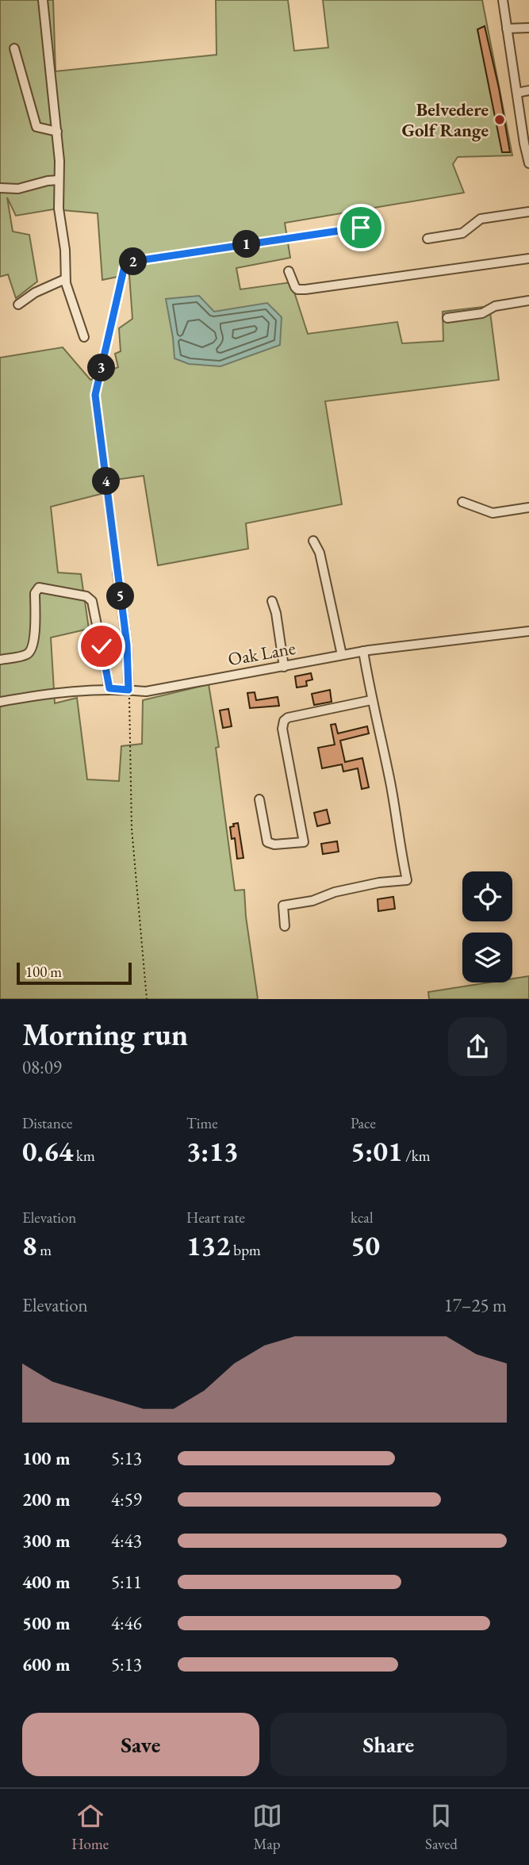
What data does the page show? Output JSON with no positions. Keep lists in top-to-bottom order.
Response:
{
  "streets": {
    "street": ["Oak Lane"]
  },
  "places": ["Belvedere Golf Range"],
  "scale_bar": "100 m",
  "page": {
    "pins": [
      "1",
      "2",
      "3",
      "4",
      "5"
    ],
    "scale": "100 m",
    "heading": ["Morning run", "08:09"],
    "stats": [
      ["Distance", "0.64 km"],
      ["Time", "3:13"],
      ["Pace", "5:01 /km"],
      ["Elevation", "8 m"],
      ["Heart rate", "132 bpm"],
      ["kcal", "50"]
    ],
    "chart": ["Elevation", "17–25 m"],
    "list": [
      {
        "name": "100 m",
        "note": "5:13"
      },
      {
        "name": "200 m",
        "note": "4:59"
      },
      {
        "name": "300 m",
        "note": "4:43"
      },
      {
        "name": "400 m",
        "note": "5:11"
      },
      {
        "name": "500 m",
        "note": "4:46"
      },
      {
        "name": "600 m",
        "note": "5:13"
      }
    ],
    "buttons": ["Save", "Share"],
    "tabs": ["Home", "Map", "Saved"]
  }
}
